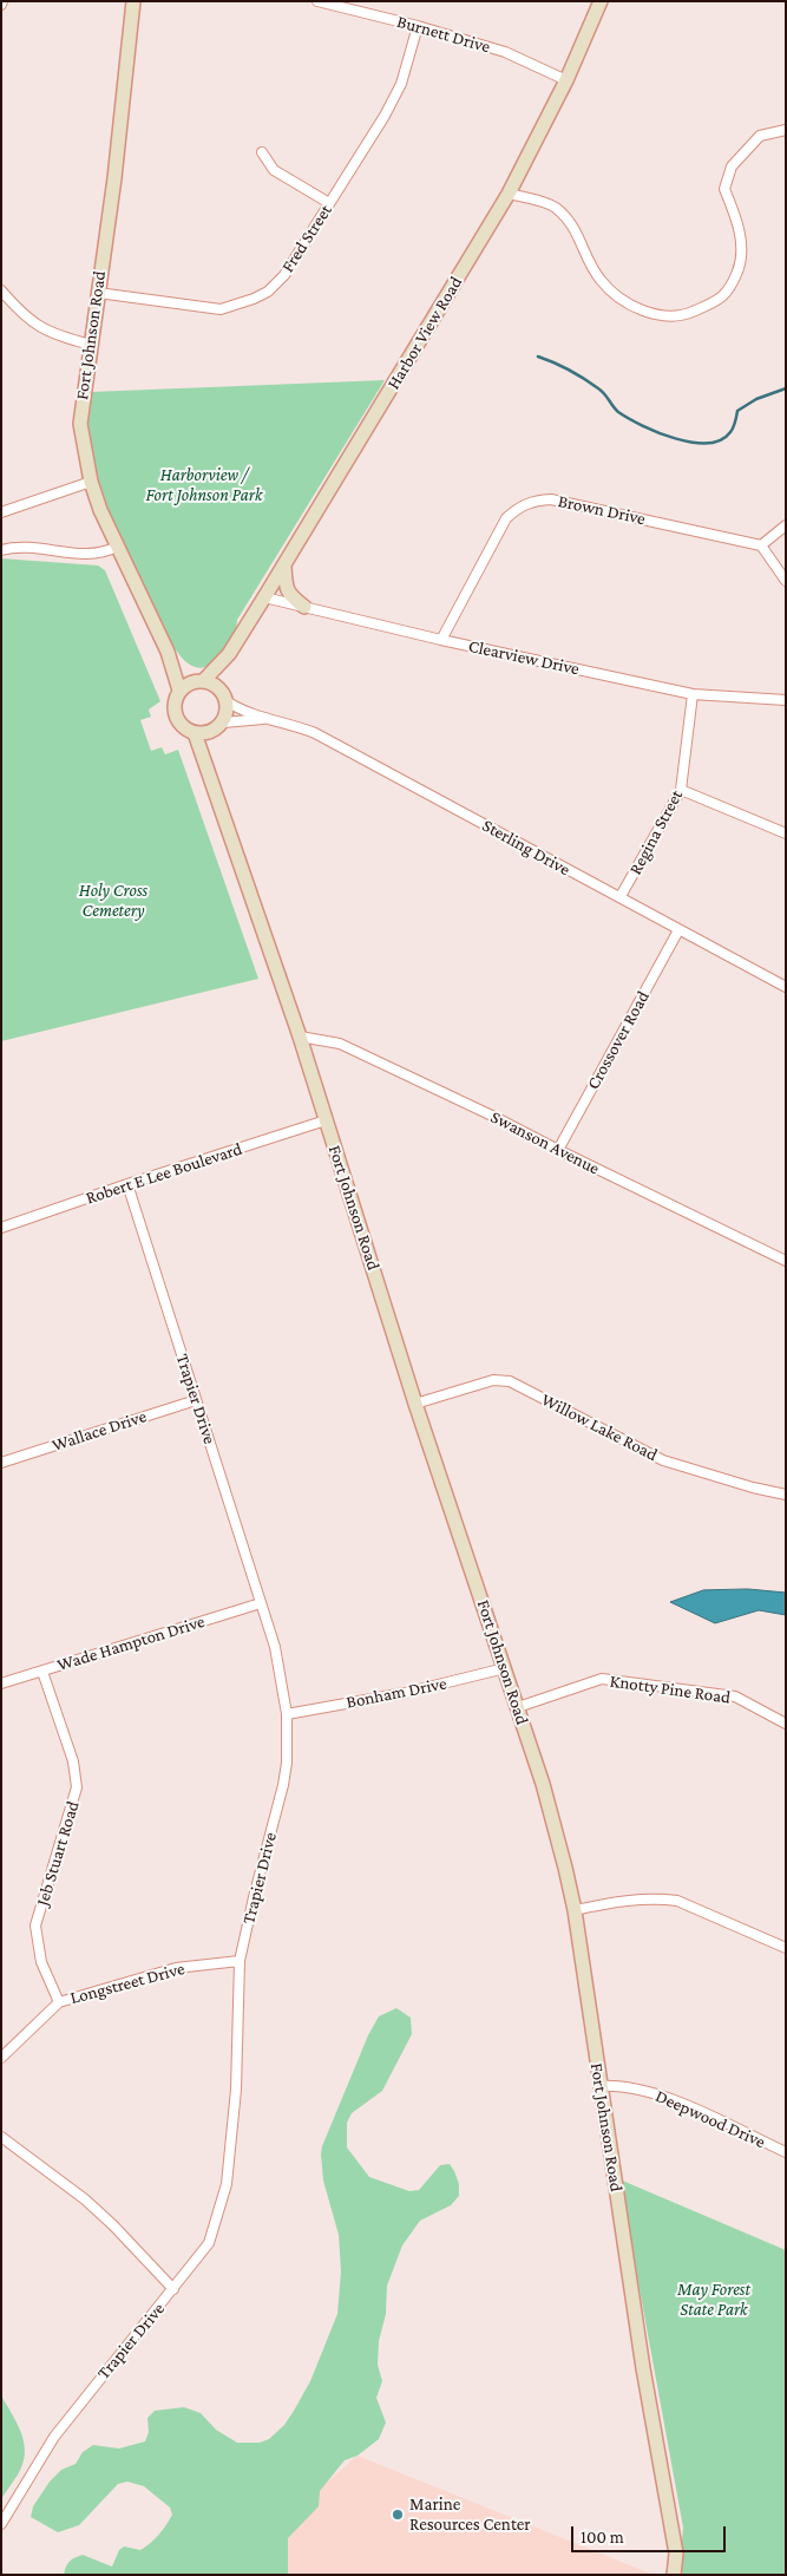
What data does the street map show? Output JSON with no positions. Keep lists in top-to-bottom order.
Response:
{
  "streets": {
    "street": [
      "Burnett Drive",
      "Fred Street",
      "Harbor View Road",
      "Fort Johnson Road",
      "Brown Drive",
      "Clearview Drive",
      "Regina Street",
      "Sterling Drive",
      "Crossover Road",
      "Swanson Avenue",
      "Robert E Lee Boulevard",
      "Trapier Drive",
      "Willow Lake Road",
      "Wallace Drive",
      "Wade Hampton Drive",
      "Knotty Pine Road",
      "Bonham Drive",
      "Jeb Stuart Road",
      "Longstreet Drive",
      "Deepwood Drive"
    ]
  },
  "crossings": [
    ["Burnett Drive", "Fred Street"],
    ["Burnett Drive", "Harbor View Road"],
    ["Fred Street", "Fort Johnson Road"],
    ["Harbor View Road", "Fort Johnson Road"],
    ["Harbor View Road", "Clearview Drive"],
    ["Harbor View Road", "Sterling Drive"],
    ["Fort Johnson Road", "Sterling Drive"],
    ["Fort Johnson Road", "Swanson Avenue"],
    ["Fort Johnson Road", "Robert E Lee Boulevard"],
    ["Fort Johnson Road", "Willow Lake Road"],
    ["Fort Johnson Road", "Knotty Pine Road"],
    ["Fort Johnson Road", "Bonham Drive"],
    ["Fort Johnson Road", "Deepwood Drive"],
    ["Brown Drive", "Clearview Drive"],
    ["Clearview Drive", "Regina Street"],
    ["Regina Street", "Sterling Drive"],
    ["Sterling Drive", "Crossover Road"],
    ["Crossover Road", "Swanson Avenue"],
    ["Robert E Lee Boulevard", "Trapier Drive"],
    ["Trapier Drive", "Wallace Drive"],
    ["Trapier Drive", "Wade Hampton Drive"],
    ["Trapier Drive", "Bonham Drive"],
    ["Trapier Drive", "Longstreet Drive"],
    ["Wade Hampton Drive", "Jeb Stuart Road"],
    ["Jeb Stuart Road", "Longstreet Drive"]
  ],
  "parks": ["Harborview / Fort Johnson Park", "Holy Cross Cemetery", "May Forest State Park"],
  "places": ["Marine Resources Center"],
  "scale_bar": "100 m"
}
